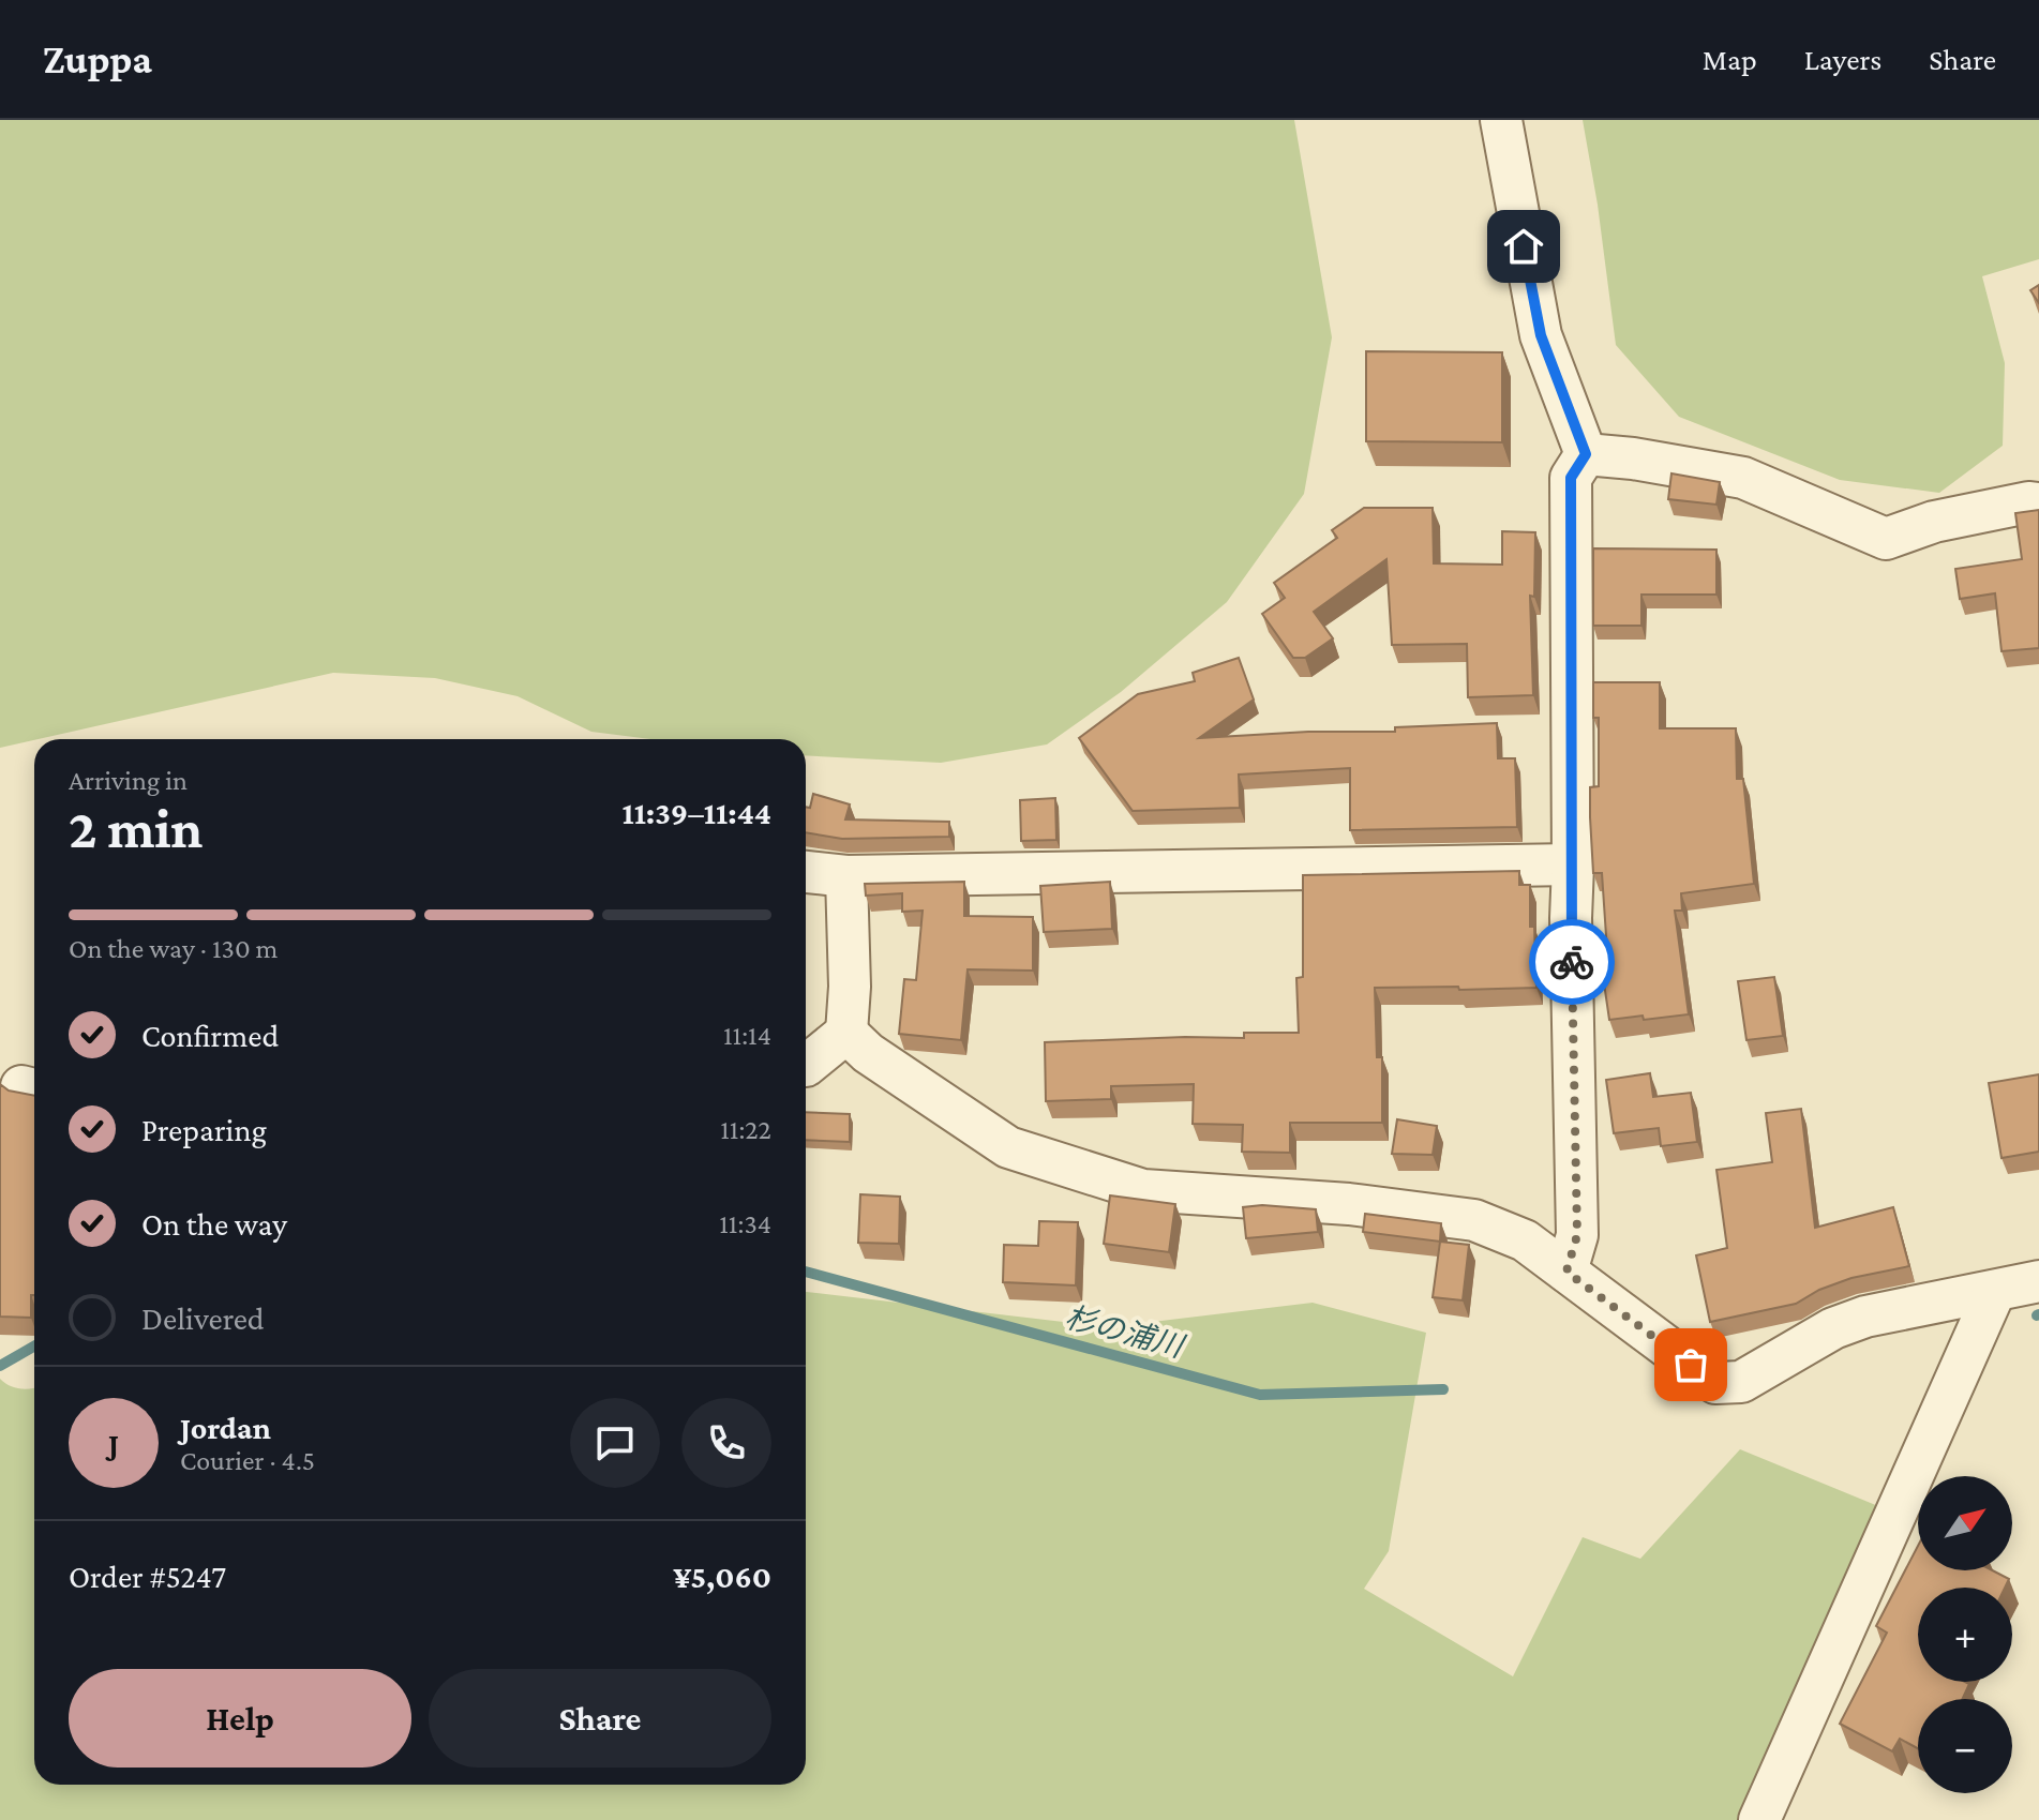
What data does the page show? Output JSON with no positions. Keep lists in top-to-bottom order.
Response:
{
  "water": ["杉の浦川"],
  "north": "top right",
  "page": {
    "header": "Zuppa",
    "nav": ["Map", "Layers", "Share"],
    "heading": ["2 min", "Arriving in", "11:39–11:44"],
    "panel": [
      "Jordan",
      "Courier · 4.5",
      "Order #5247",
      "¥5,060"
    ],
    "bar": "On the way · 130 m",
    "list": [
      ["Confirmed", "11:14"],
      ["Preparing", "11:22"],
      ["On the way", "11:34"],
      "Delivered"
    ],
    "round": "J",
    "map_buttons": ["+", "−"],
    "buttons": ["Help", "Share"]
  }
}
